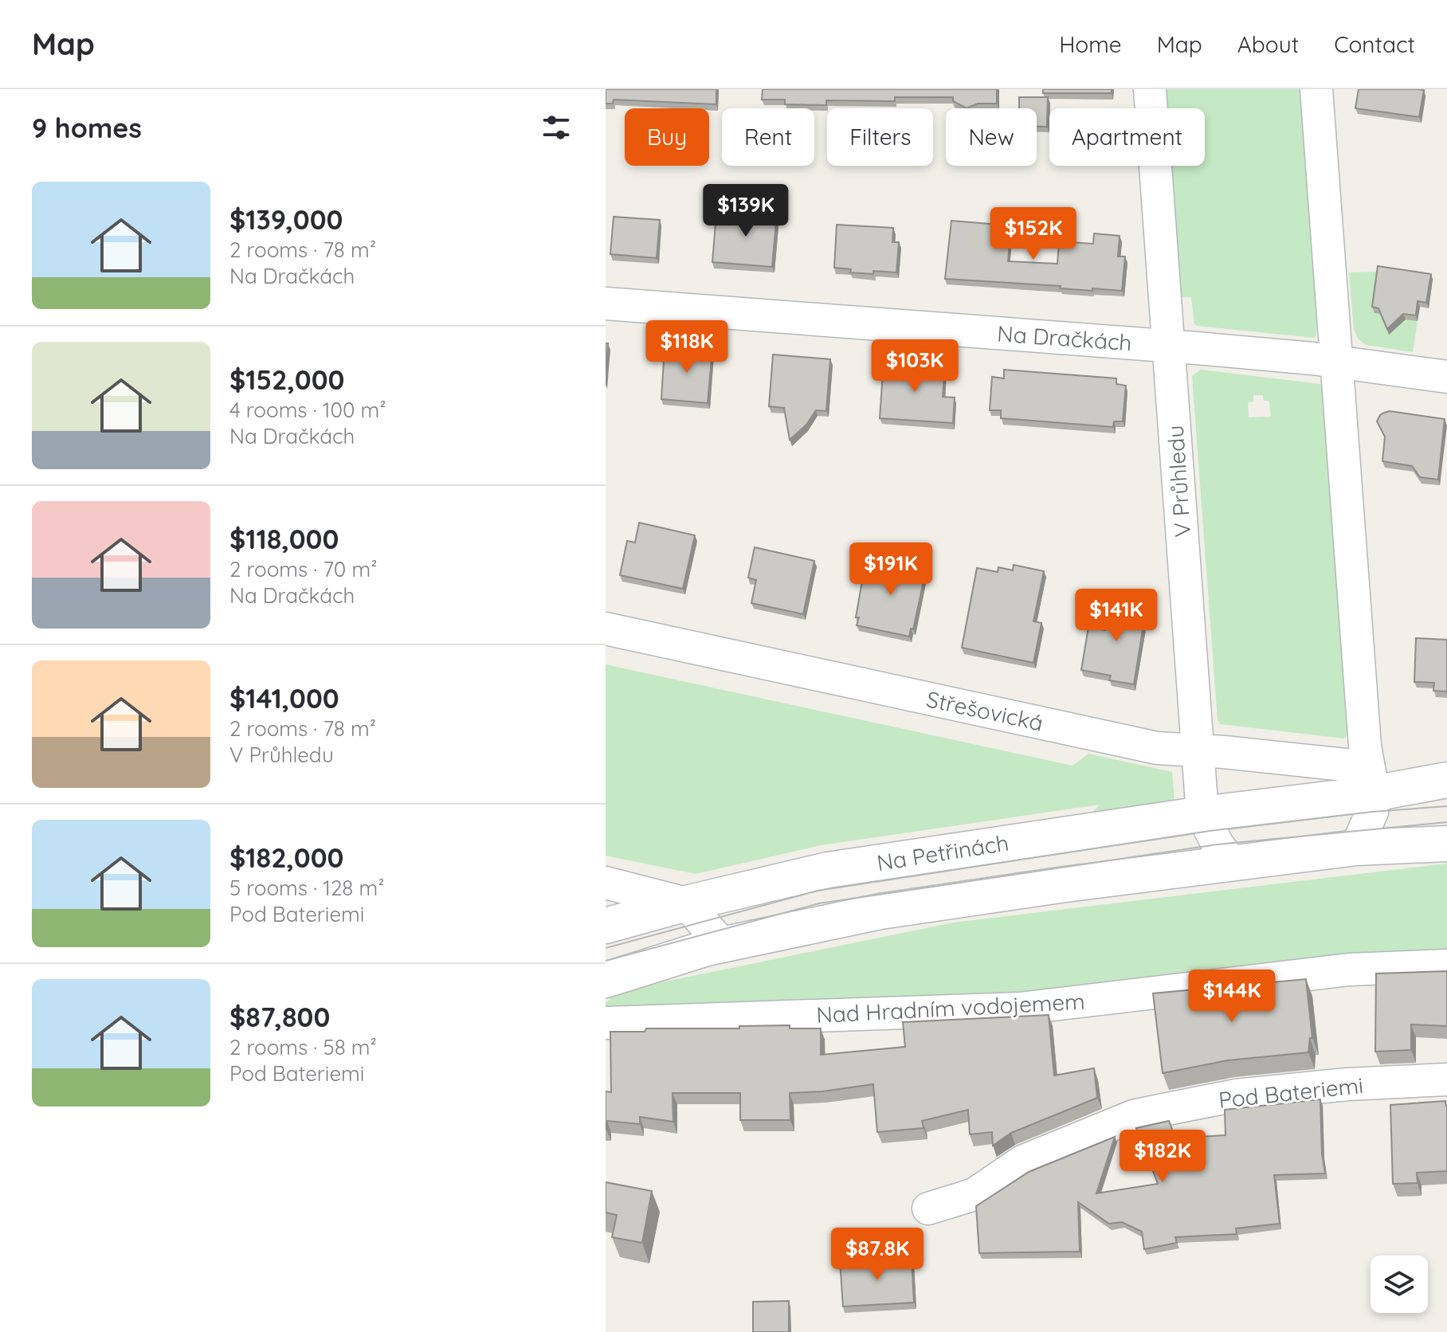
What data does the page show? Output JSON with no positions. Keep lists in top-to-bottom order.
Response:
{
  "streets": {
    "street": [
      "Na Dračkách",
      "V Průhledu",
      "Střešovická",
      "Na Petřinách",
      "Nad Hradním vodojemem",
      "Pod Bateriemi"
    ]
  },
  "crossings": [
    ["Na Dračkách", "V Průhledu"],
    ["V Průhledu", "Střešovická"],
    ["V Průhledu", "Na Petřinách"],
    ["Střešovická", "Na Petřinách"]
  ],
  "page": {
    "header": "Map",
    "nav": [
      "Home",
      "Map",
      "About",
      "Contact"
    ],
    "heading": "9 homes",
    "chip": [
      "Buy",
      "Rent",
      "Filters",
      "New",
      "Apartment"
    ],
    "list": [
      {
        "name": "$139,000",
        "note": "2 rooms · 78 m² · Na Dračkách"
      },
      {
        "name": "$152,000",
        "note": "4 rooms · 100 m² · Na Dračkách"
      },
      {
        "name": "$118,000",
        "note": "2 rooms · 70 m² · Na Dračkách"
      },
      {
        "name": "$141,000",
        "note": "2 rooms · 78 m² · V Průhledu"
      },
      {
        "name": "$182,000",
        "note": "5 rooms · 128 m² · Pod Bateriemi"
      },
      {
        "name": "$87,800",
        "note": "2 rooms · 58 m² · Pod Bateriemi"
      }
    ],
    "price": [
      "$139K",
      "$152K",
      "$118K",
      "$103K",
      "$191K",
      "$141K",
      "$144K",
      "$182K",
      "$87.8K"
    ]
  }
}
